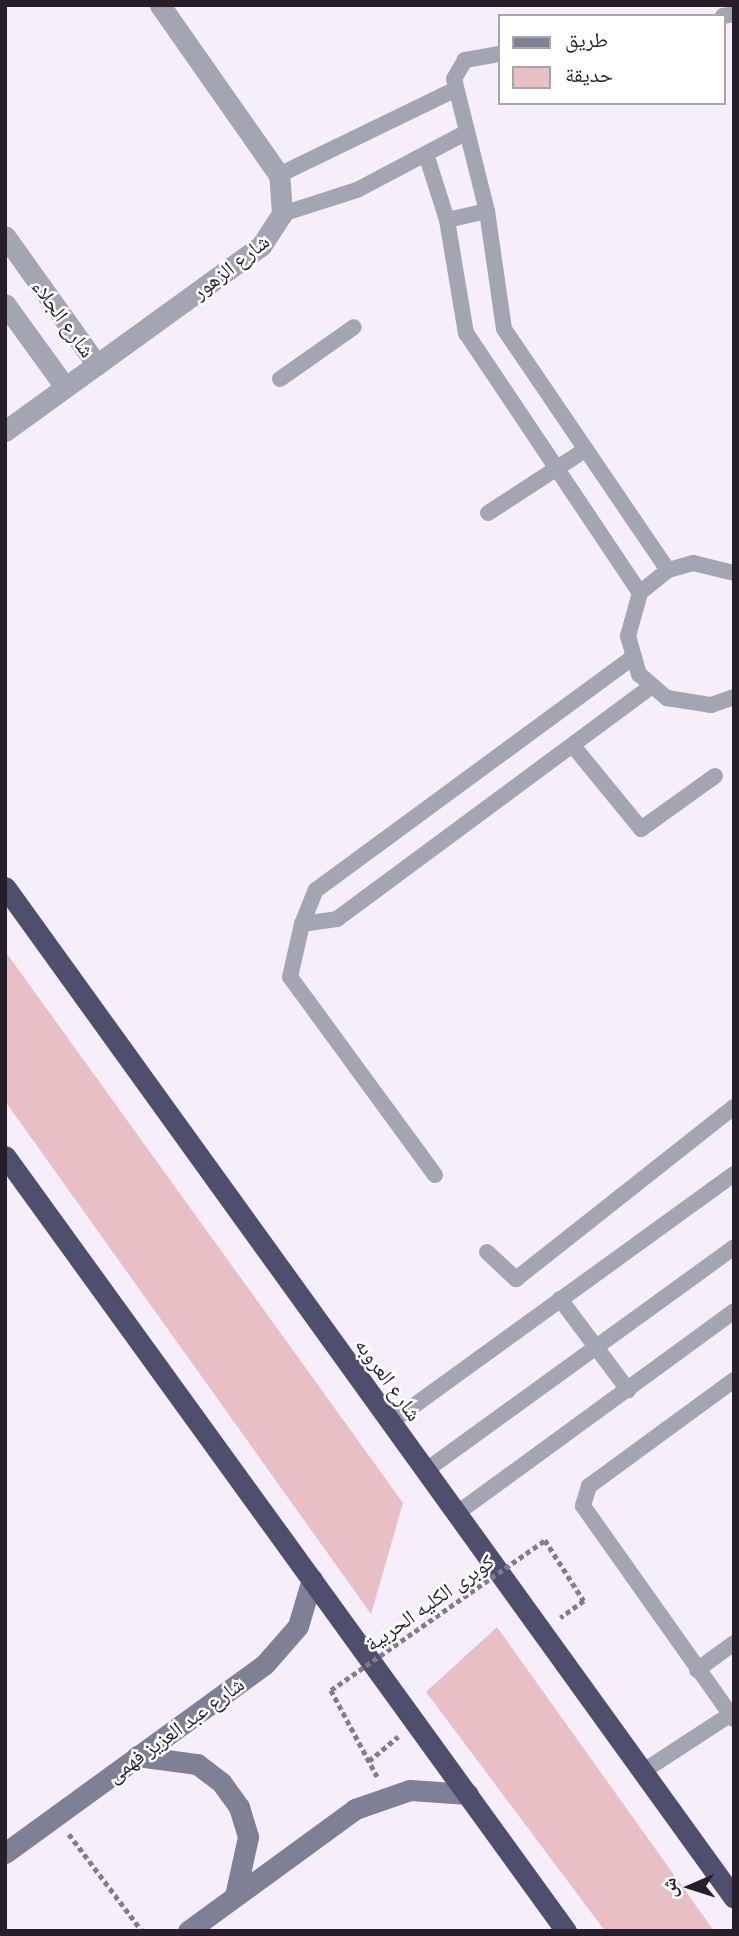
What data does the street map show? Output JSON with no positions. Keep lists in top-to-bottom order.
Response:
{
  "streets": {
    "highway": ["شارع العروبه"],
    "street": ["شارع الزهور", "شارع الجلاء", "شارع عبد العزيز فهمى"],
    "path": ["كوبرى الكليه الحربية"]
  },
  "crossings": [
    ["شارع الزهور", "شارع الجلاء"]
  ],
  "legend": ["طريق", "حديقة"],
  "north": "left"
}
